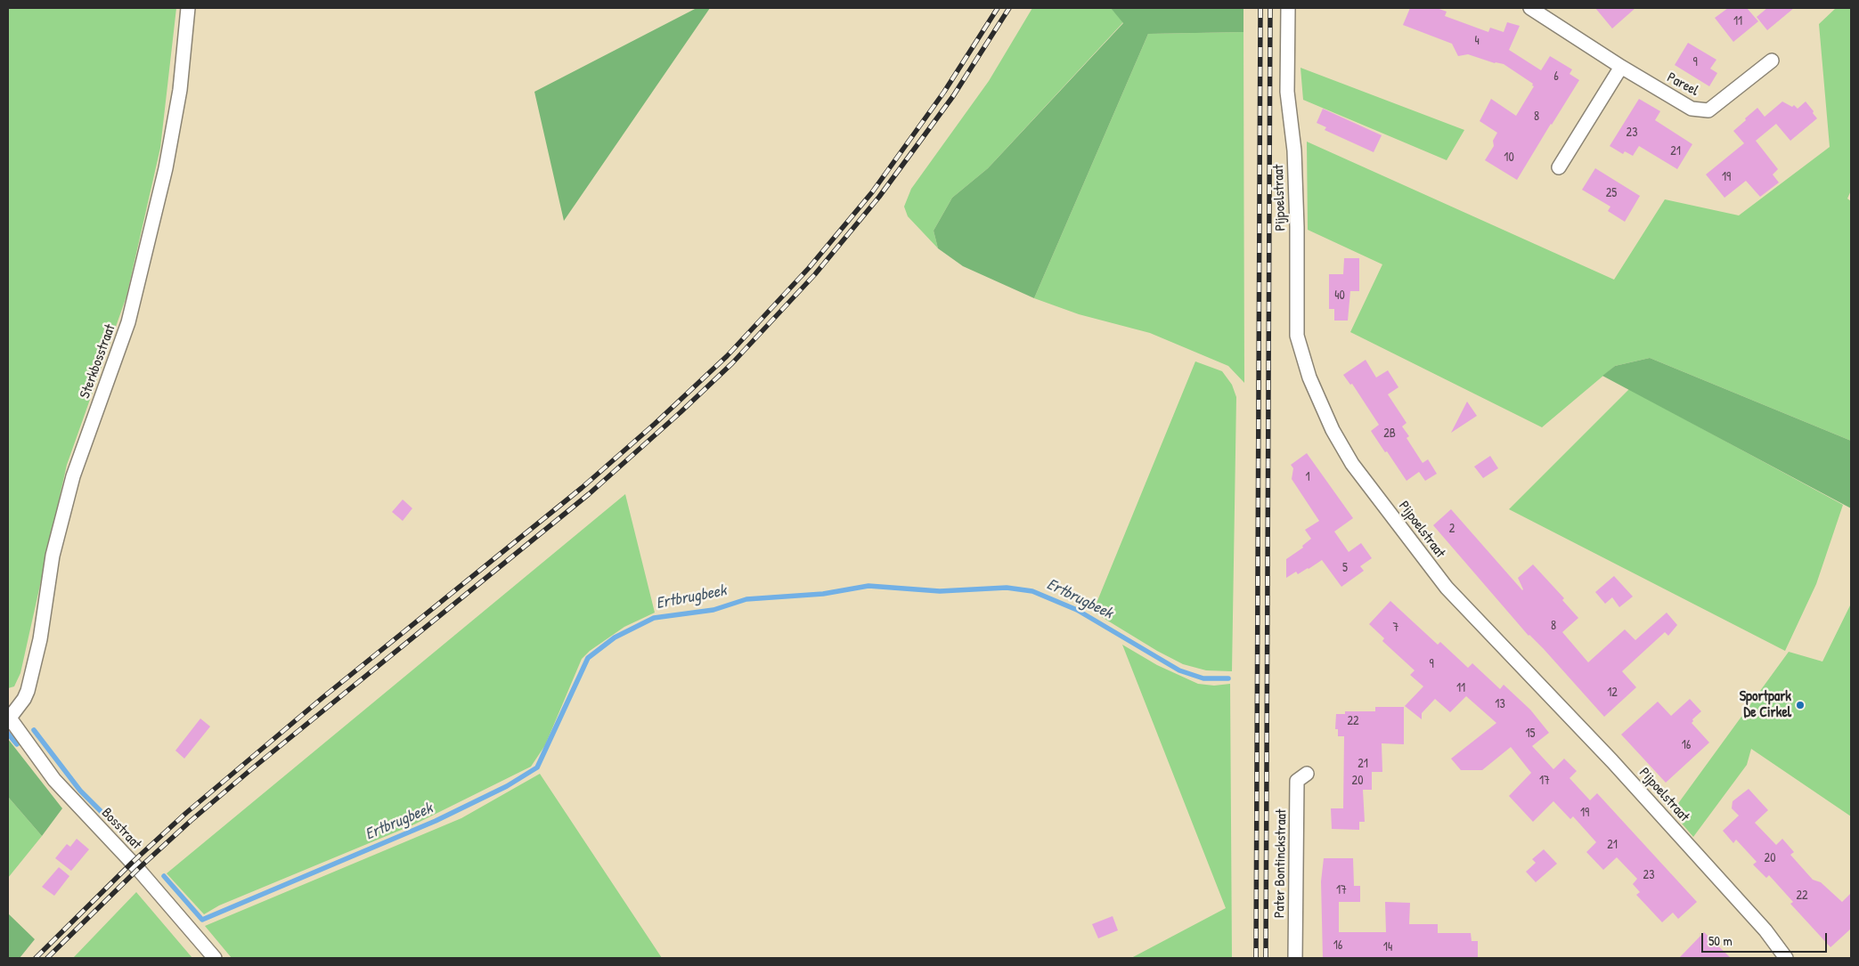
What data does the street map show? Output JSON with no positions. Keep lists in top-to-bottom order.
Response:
{
  "streets": {
    "street": [
      "Pareel",
      "Pijpoelstraat",
      "Sterkbosstraat",
      "Bosstraat",
      "Pater Bontinckstraat"
    ]
  },
  "crossings": [
    ["Sterkbosstraat", "Bosstraat"]
  ],
  "water": ["Ertbrugbeek"],
  "places": ["Sportpark De Cirkel"],
  "house_numbers": [
    "11",
    "4",
    "9",
    "6",
    "8",
    "23",
    "21",
    "10",
    "19",
    "25",
    "40",
    "2B",
    "1",
    "2",
    "5",
    "8",
    "7",
    "9",
    "11",
    "12",
    "13",
    "22",
    "15",
    "16",
    "21",
    "20",
    "17",
    "19",
    "21",
    "20",
    "23",
    "17",
    "22",
    "16",
    "14"
  ],
  "scale_bar": "50 m"
}
